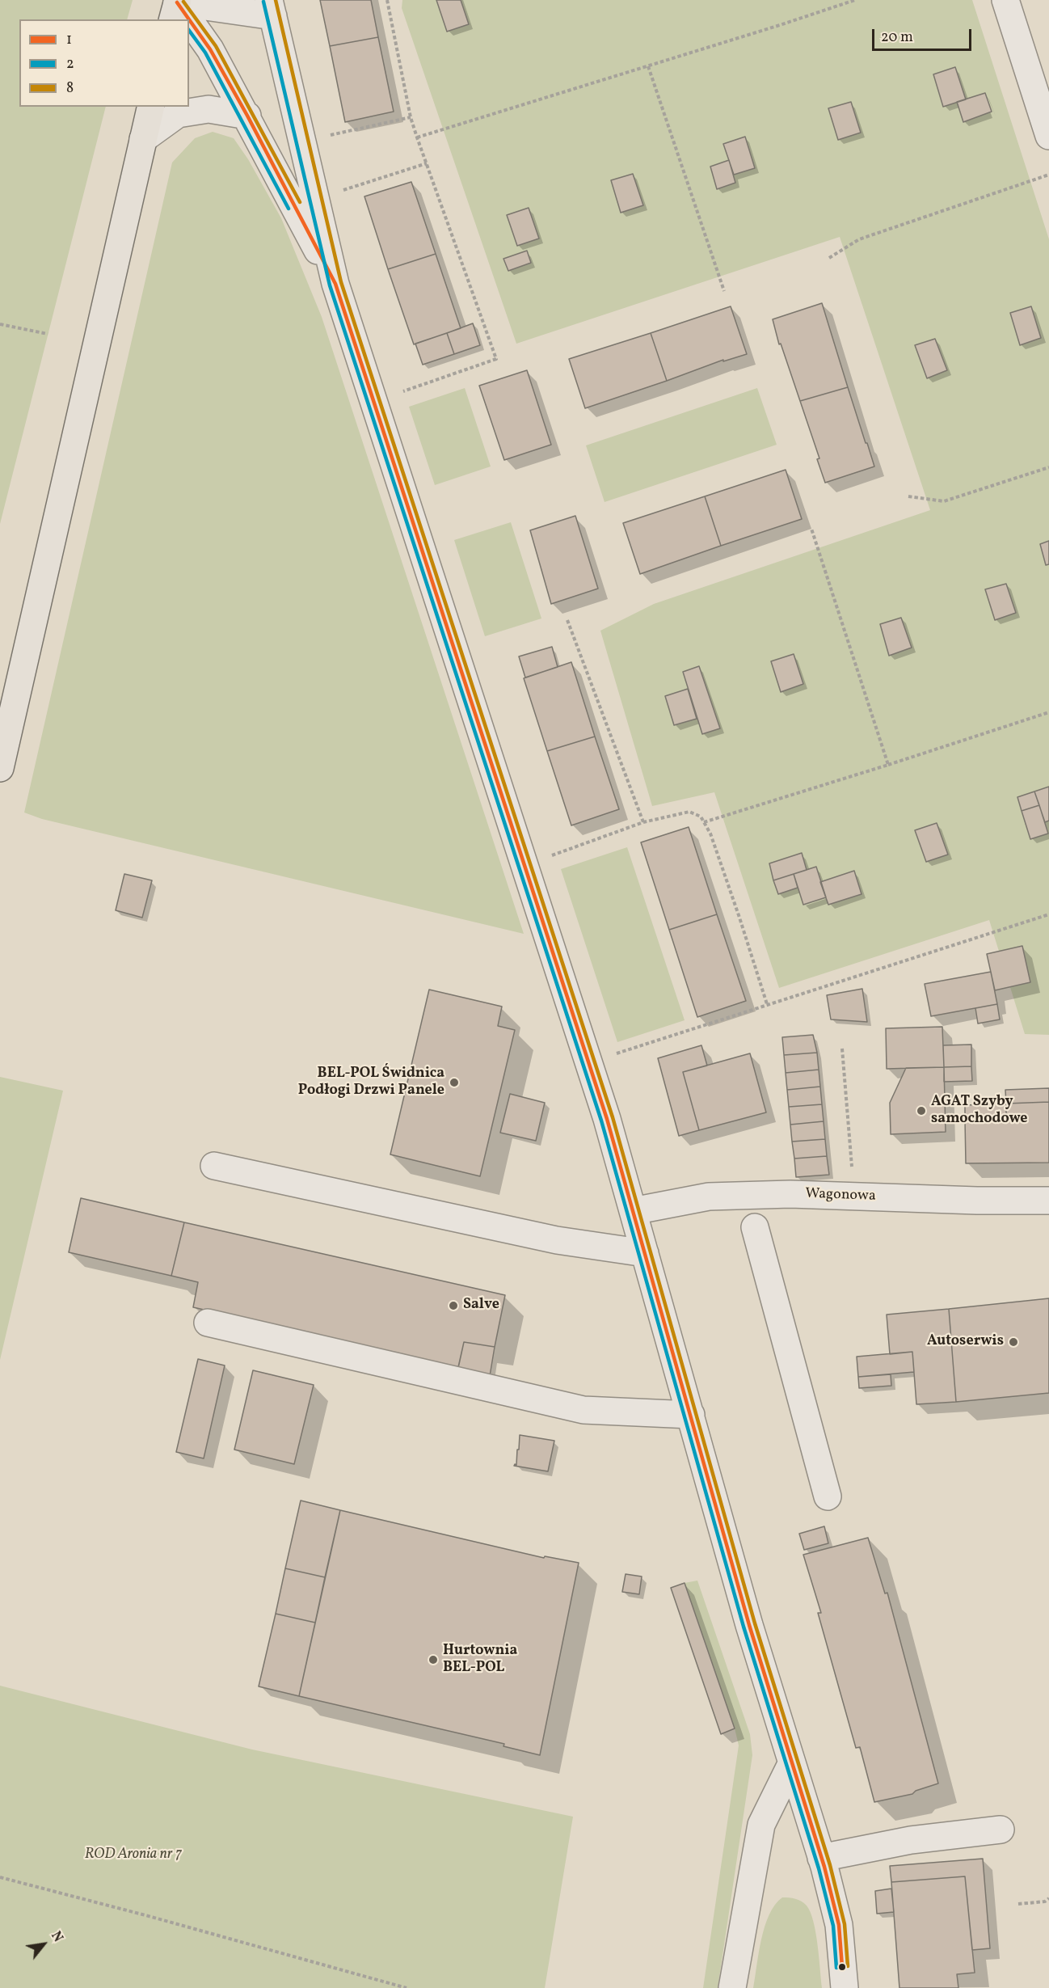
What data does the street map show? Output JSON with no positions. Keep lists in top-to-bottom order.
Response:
{
  "streets": {
    "street": ["Wagonowa"]
  },
  "parks": ["ROD Aronia nr 7"],
  "places": [
    "BEL-POL Świdnica Podłogi Drzwi Panele",
    "AGAT Szyby samochodowe",
    "Salve",
    "Autoserwis",
    "Hurtownia BEL-POL"
  ],
  "lines": ["transit line 8", "transit line 2", "transit line 1"],
  "legend": ["1", "2", "8"],
  "scale_bar": "20 m",
  "north": "top right"
}
